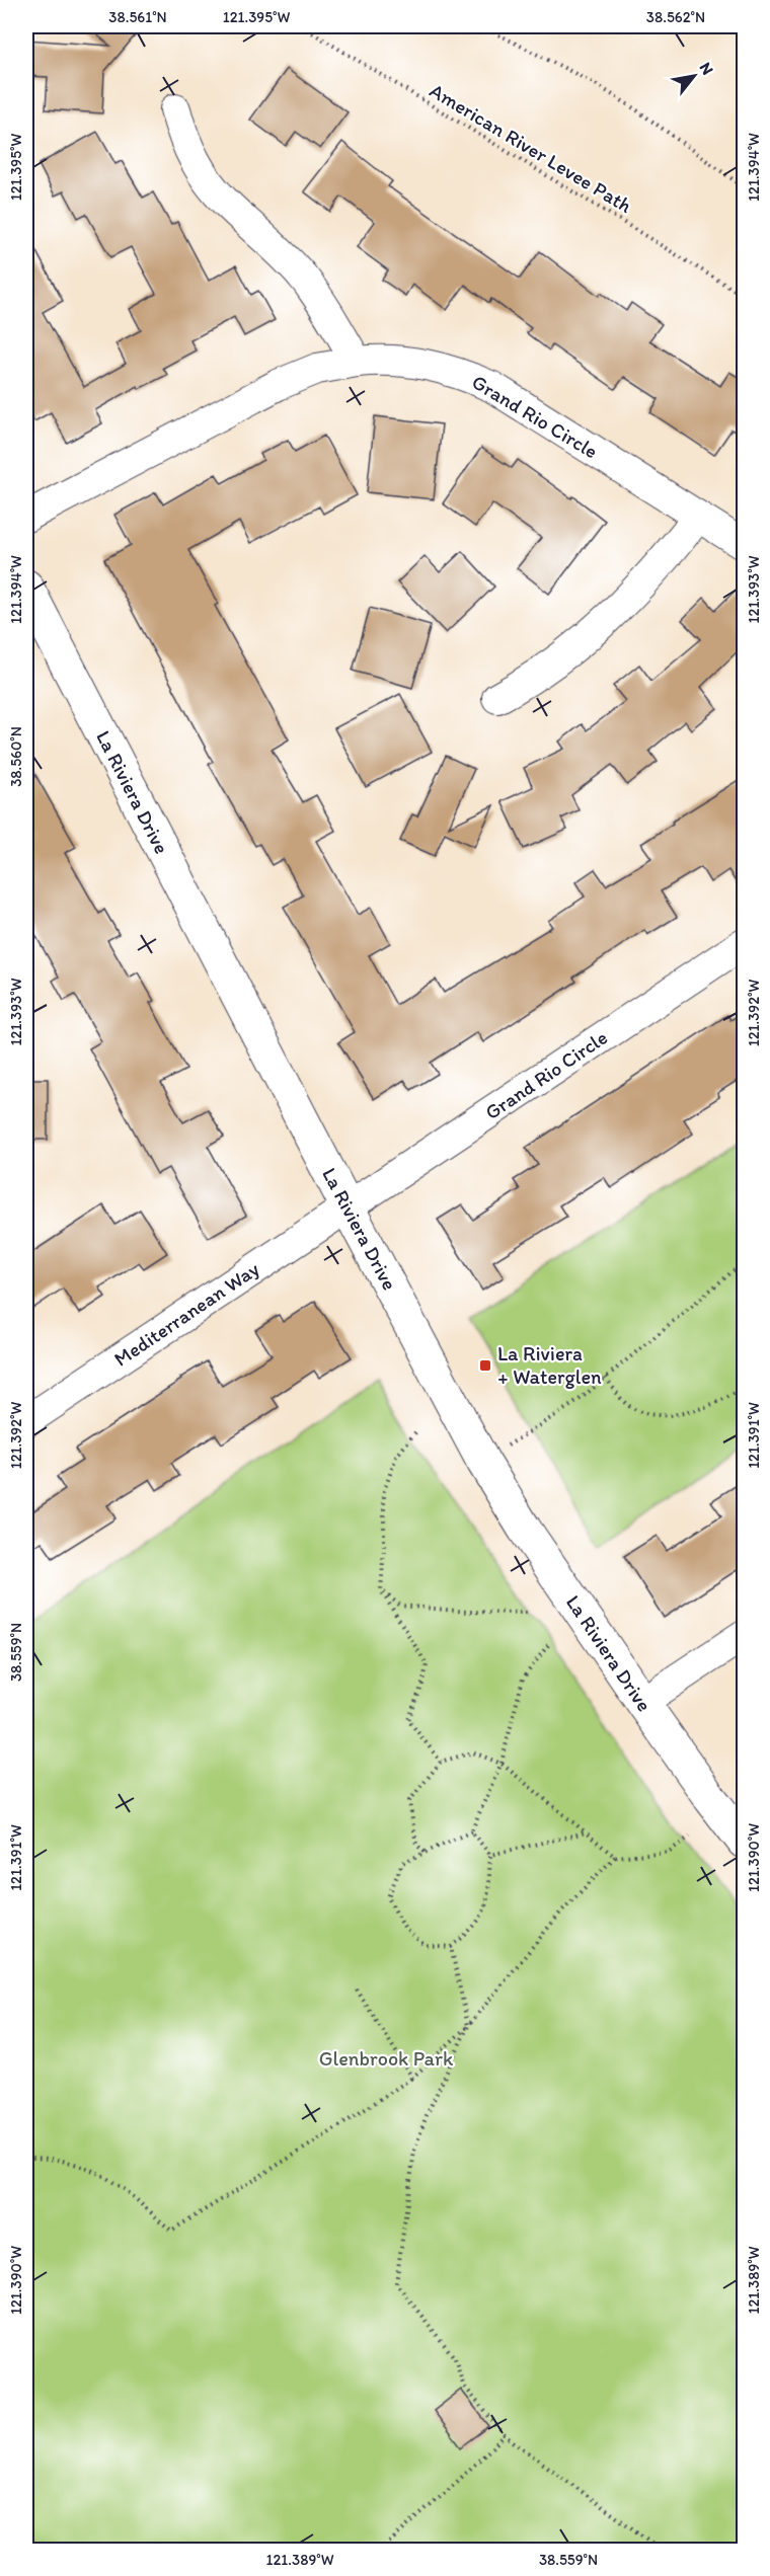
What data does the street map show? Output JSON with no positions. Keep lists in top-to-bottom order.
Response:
{
  "streets": {
    "street": ["Grand Rio Circle", "La Riviera Drive", "Mediterranean Way"],
    "path": ["American River Levee Path"]
  },
  "crossings": [
    ["Grand Rio Circle", "La Riviera Drive"],
    ["Grand Rio Circle", "Mediterranean Way"],
    ["La Riviera Drive", "Mediterranean Way"]
  ],
  "parks": ["Glenbrook Park"],
  "places": {
    "transit": ["La Riviera + Waterglen"]
  },
  "north": "top right",
  "coordinates": [
    "38.561°N",
    "121.395°W",
    "38.562°N",
    "121.394°W",
    "121.393°W",
    "38.560°N",
    "121.392°W",
    "121.391°W",
    "38.559°N",
    "121.390°W",
    "121.389°W"
  ]
}
